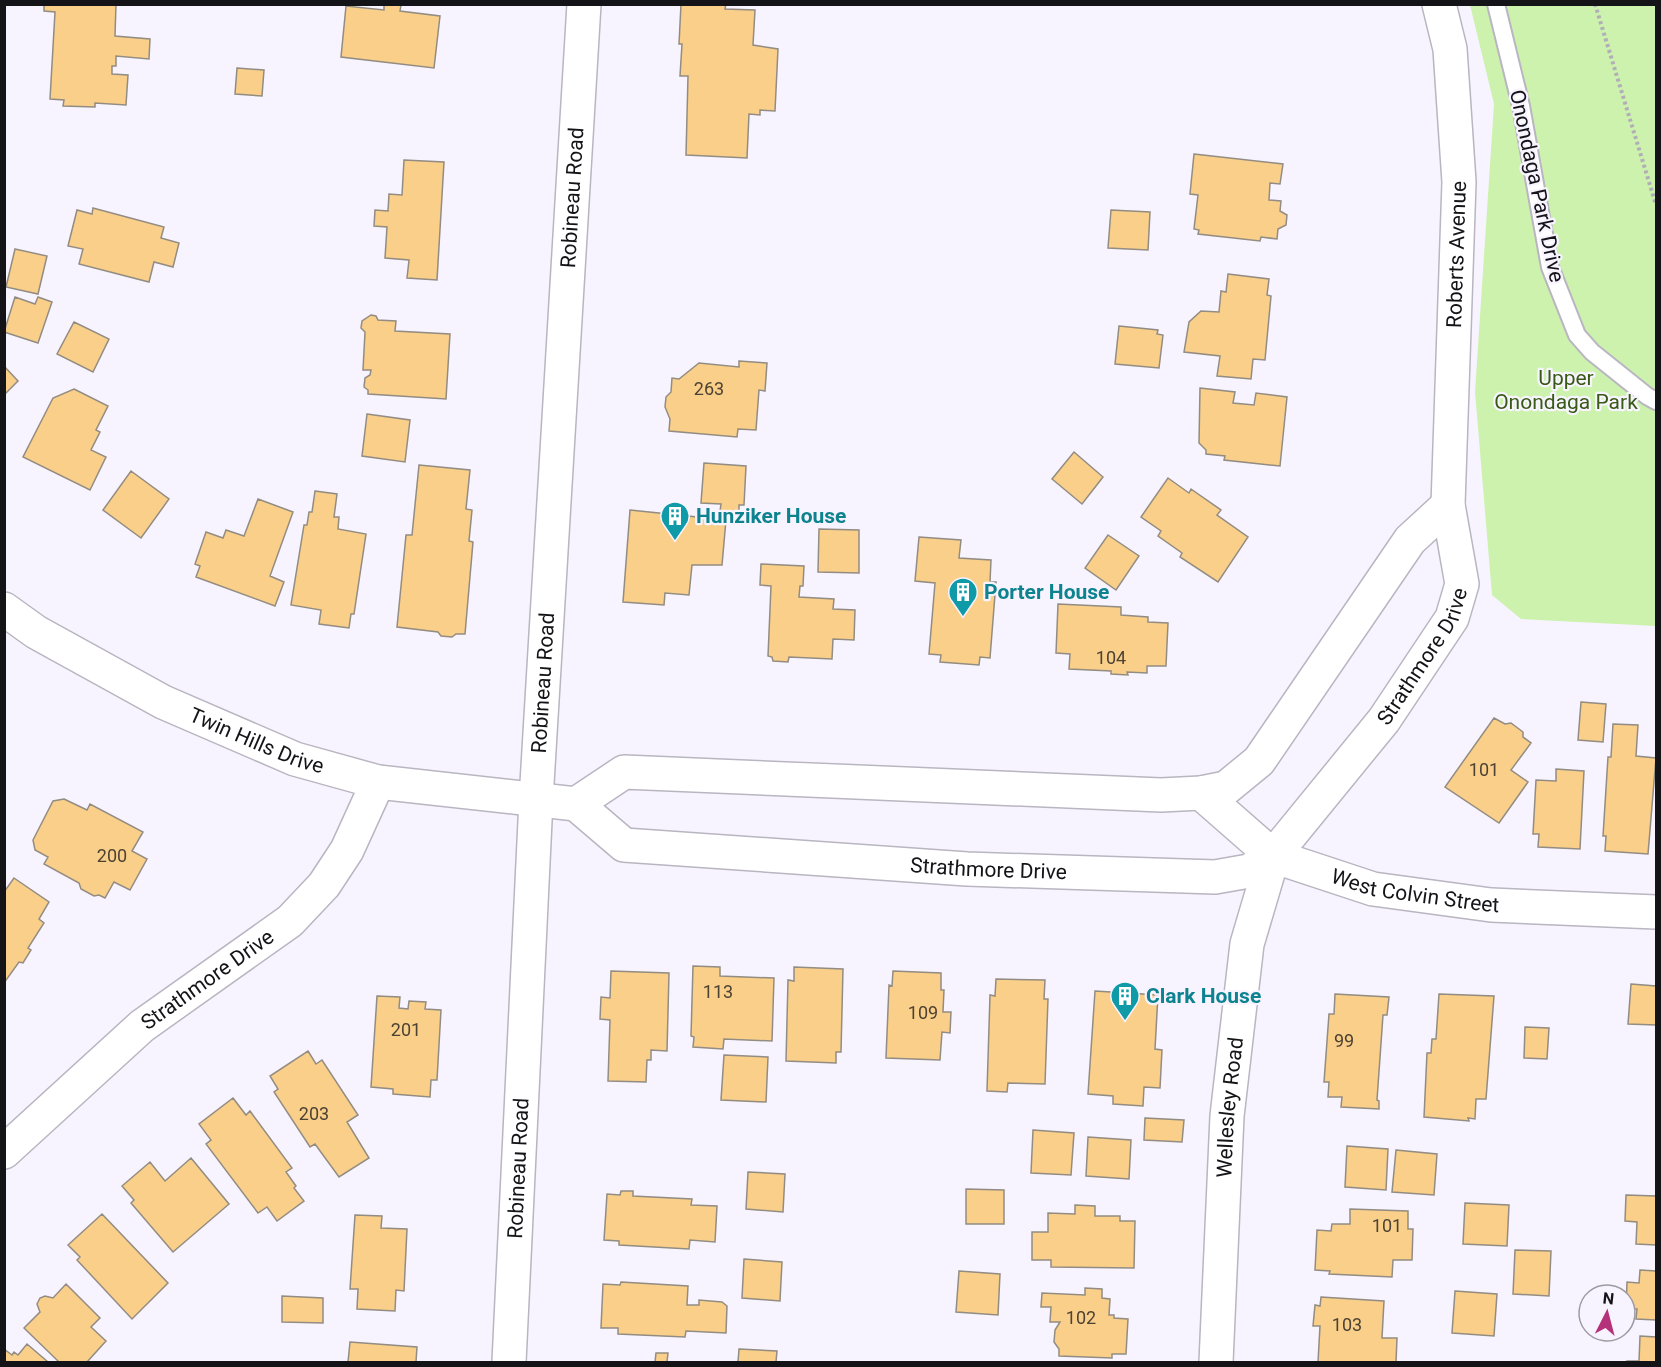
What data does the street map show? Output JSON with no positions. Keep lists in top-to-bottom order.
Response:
{
  "streets": {
    "street": [
      "Robineau Road",
      "Roberts Avenue",
      "Strathmore Drive",
      "Twin Hills Drive",
      "West Colvin Street",
      "Wellesley Road"
    ],
    "lane": ["Onondaga Park Drive"]
  },
  "crossings": [
    ["Robineau Road", "Twin Hills Drive"],
    ["Roberts Avenue", "Strathmore Drive"],
    ["Strathmore Drive", "Twin Hills Drive"],
    ["Strathmore Drive", "West Colvin Street"],
    ["Strathmore Drive", "Wellesley Road"],
    ["West Colvin Street", "Wellesley Road"]
  ],
  "parks": ["Upper Onondaga Park"],
  "places": {
    "building": ["Hunziker House", "Porter House", "Clark House"]
  },
  "house_numbers": [
    "263",
    "104",
    "101",
    "200",
    "113",
    "109",
    "201",
    "99",
    "203",
    "101",
    "102",
    "103"
  ],
  "north": "top"
}
